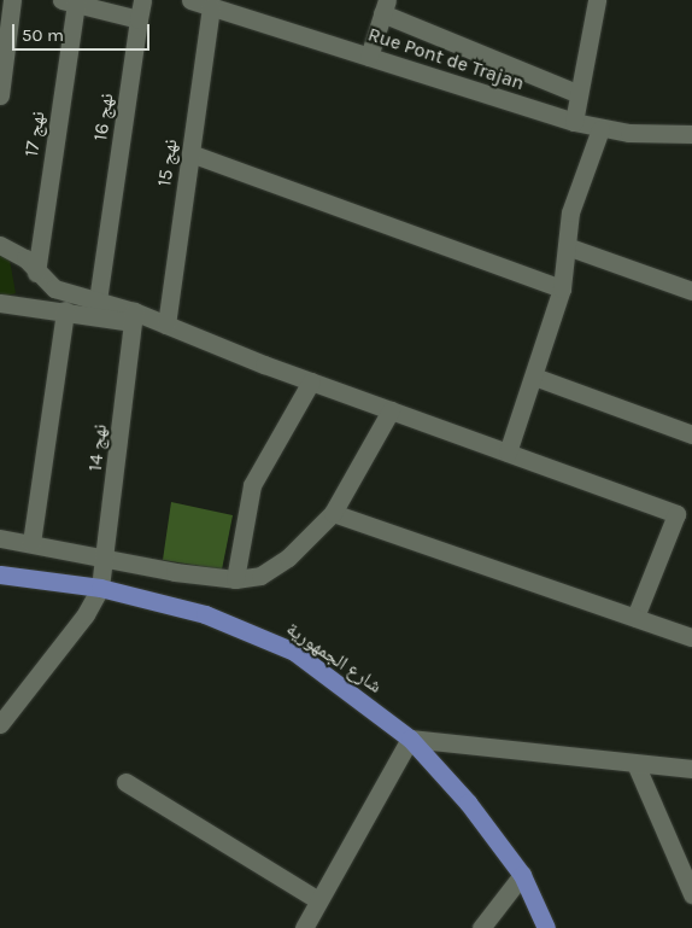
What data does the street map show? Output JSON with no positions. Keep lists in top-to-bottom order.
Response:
{
  "streets": {
    "main road": ["شارع الجمهورية"],
    "street": [
      "Rue Pont de Trajan",
      "نهج 16",
      "نهج 17",
      "نهج 15",
      "نهج 14"
    ]
  },
  "crossings": [
    ["Rue Pont de Trajan", "نهج 15"],
    ["نهج 14", "شارع الجمهورية"]
  ],
  "scale_bar": "50 m"
}
